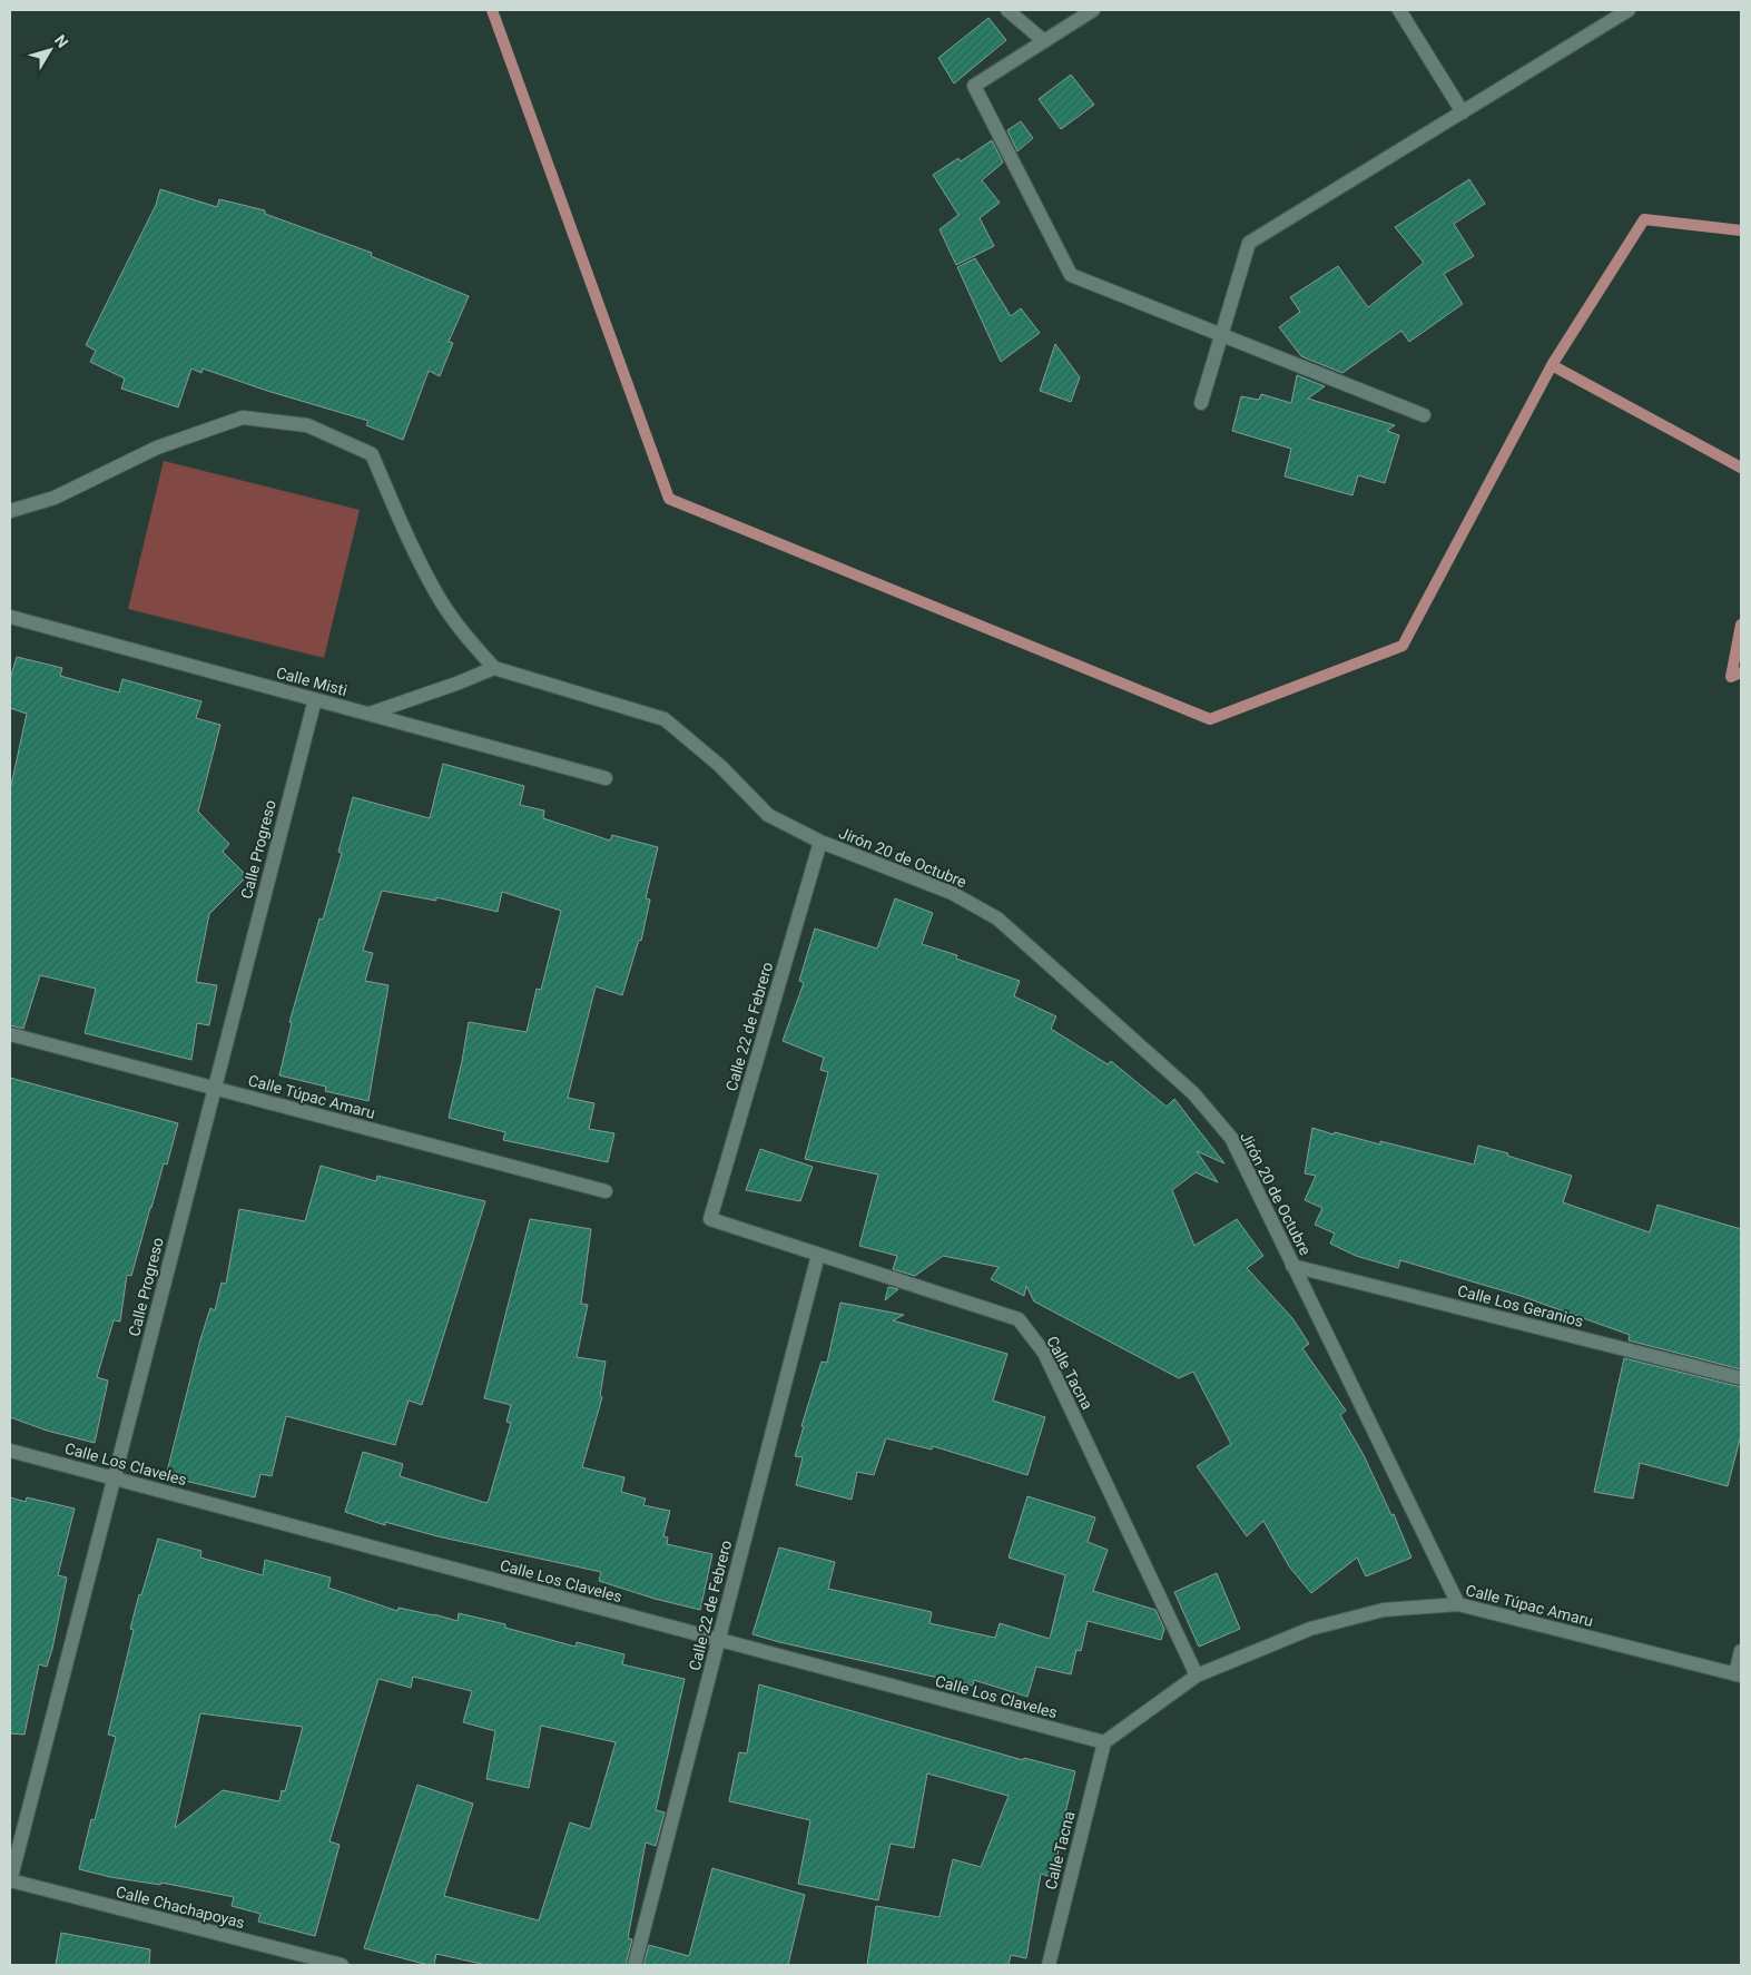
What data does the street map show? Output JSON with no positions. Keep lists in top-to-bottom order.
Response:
{
  "streets": {
    "street": [
      "Calle Misti",
      "Calle Progreso",
      "Jirón 20 de Octubre",
      "Calle 22 de Febrero",
      "Calle Túpac Amaru",
      "Calle Los Geranios",
      "Calle Tacna",
      "Calle Los Claveles",
      "Calle Chachapoyas"
    ]
  },
  "crossings": [
    ["Calle Misti", "Calle Progreso"],
    ["Calle Progreso", "Calle Túpac Amaru"],
    ["Calle Progreso", "Calle Los Claveles"],
    ["Calle Progreso", "Calle Chachapoyas"],
    ["Jirón 20 de Octubre", "Calle 22 de Febrero"],
    ["Jirón 20 de Octubre", "Calle Túpac Amaru"],
    ["Jirón 20 de Octubre", "Calle Los Geranios"],
    ["Calle 22 de Febrero", "Calle Tacna"],
    ["Calle 22 de Febrero", "Calle Los Claveles"],
    ["Calle Túpac Amaru", "Calle Tacna"],
    ["Calle Túpac Amaru", "Calle Los Claveles"],
    ["Calle Tacna", "Calle Los Claveles"]
  ],
  "north": "top right"
}
